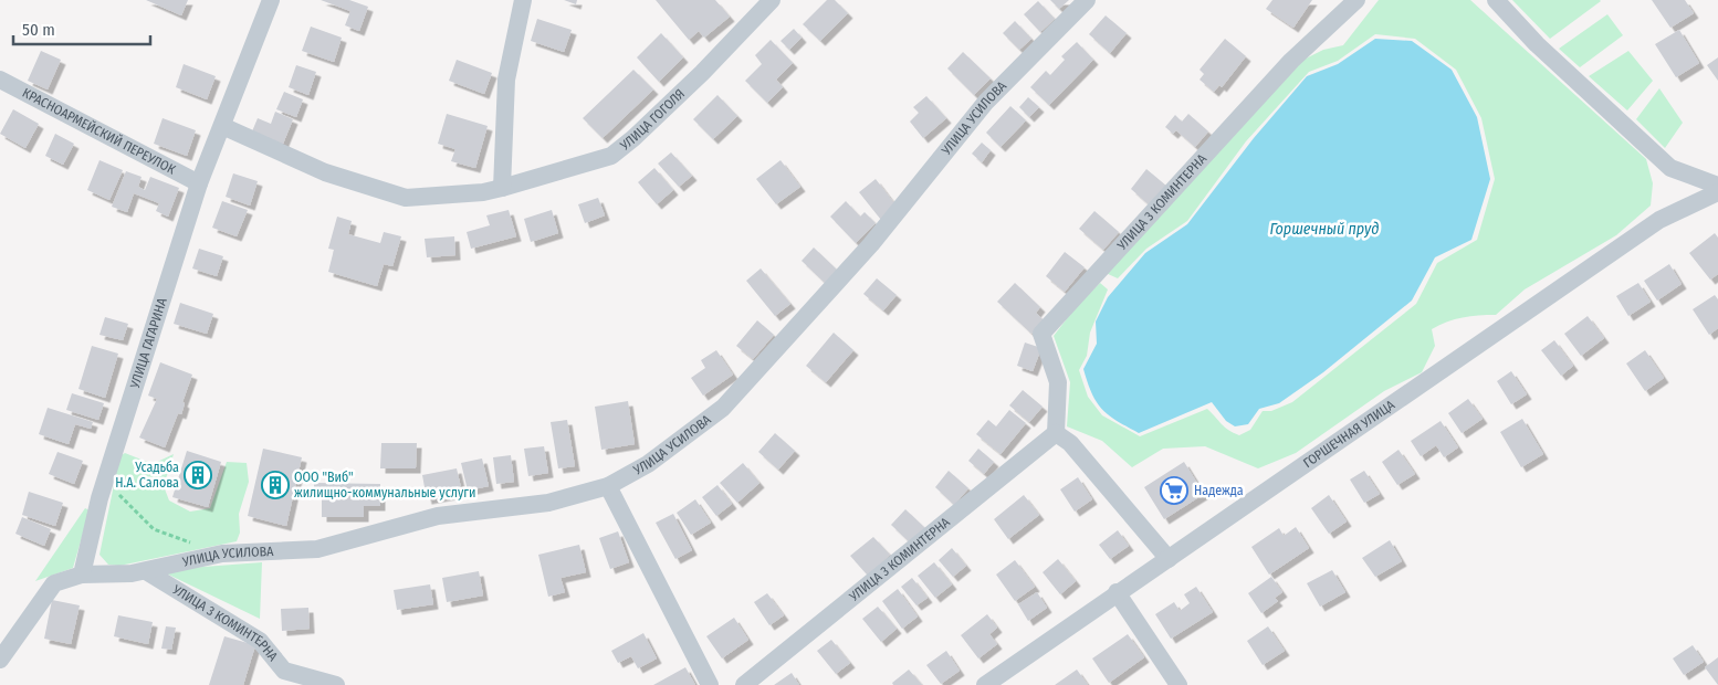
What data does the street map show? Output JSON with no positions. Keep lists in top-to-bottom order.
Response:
{
  "streets": {
    "street": [
      "УЛИЦА УСИЛОВА",
      "УЛИЦА ГОГОЛЯ",
      "КРАСНОАРМЕЙСКИЙ ПЕРЕУЛОК",
      "УЛИЦА 3 КОМИНТЕРНА",
      "УЛИЦА ГАГАРИНА",
      "ГОРШЕЧНАЯ УЛИЦА"
    ]
  },
  "crossings": [
    ["УЛИЦА УСИЛОВА", "УЛИЦА 3 КОМИНТЕРНА"],
    ["УЛИЦА УСИЛОВА", "УЛИЦА ГАГАРИНА"],
    ["УЛИЦА ГОГОЛЯ", "УЛИЦА ГАГАРИНА"],
    ["КРАСНОАРМЕЙСКИЙ ПЕРЕУЛОК", "УЛИЦА ГАГАРИНА"]
  ],
  "water": ["Горшечный пруд"],
  "places": {
    "building": ["Усадьба Н.А. Салова", "ООО \"Виб\" жилищно-коммунальные услуги"],
    "supermarket": ["Надежда"]
  },
  "scale_bar": "50 m"
}
